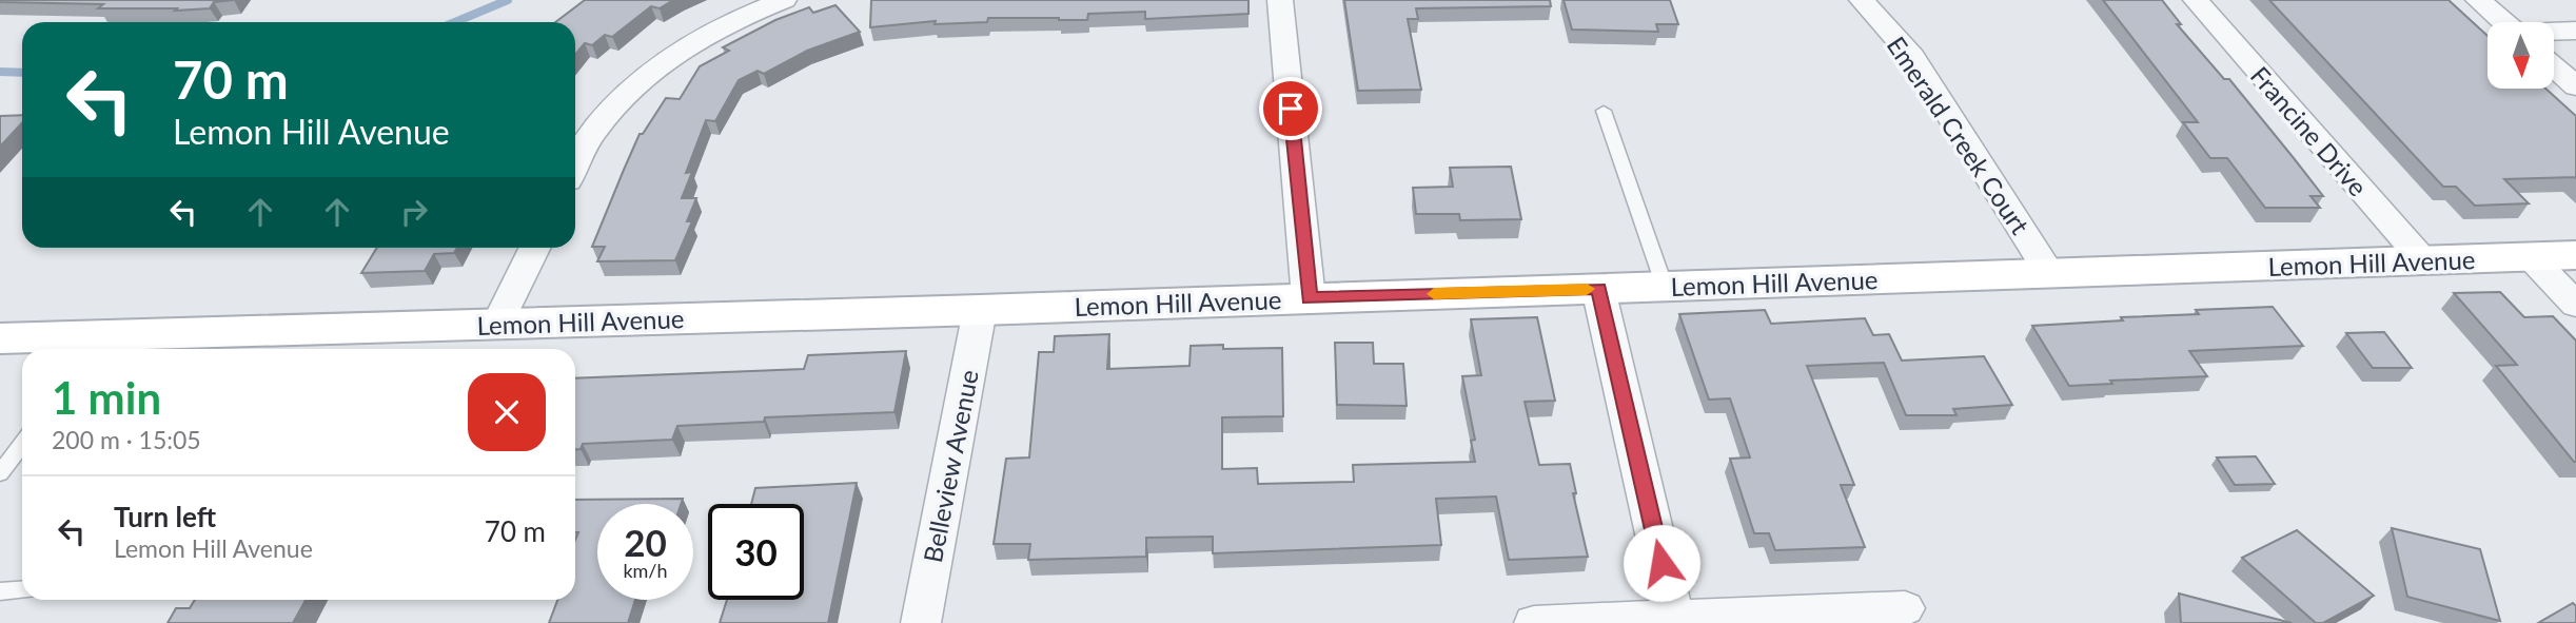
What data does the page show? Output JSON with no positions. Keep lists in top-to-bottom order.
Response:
{
  "streets": {
    "street": [
      "Francine Drive",
      "Emerald Creek Court",
      "Lemon Hill Avenue",
      "Belleview Avenue"
    ]
  },
  "crossings": [
    ["Francine Drive", "Lemon Hill Avenue"],
    ["Emerald Creek Court", "Lemon Hill Avenue"],
    ["Lemon Hill Avenue", "Belleview Avenue"]
  ],
  "north": "bottom",
  "page": {
    "turn": ["70 m", "Lemon Hill Avenue"],
    "heading": ["1 min", "200 m · 15:05"],
    "list": [
      {
        "name": "Turn left",
        "note": "Lemon Hill Avenue",
        "value": "70 m"
      }
    ],
    "speed": "20 km/h",
    "limit": "30"
  }
}
